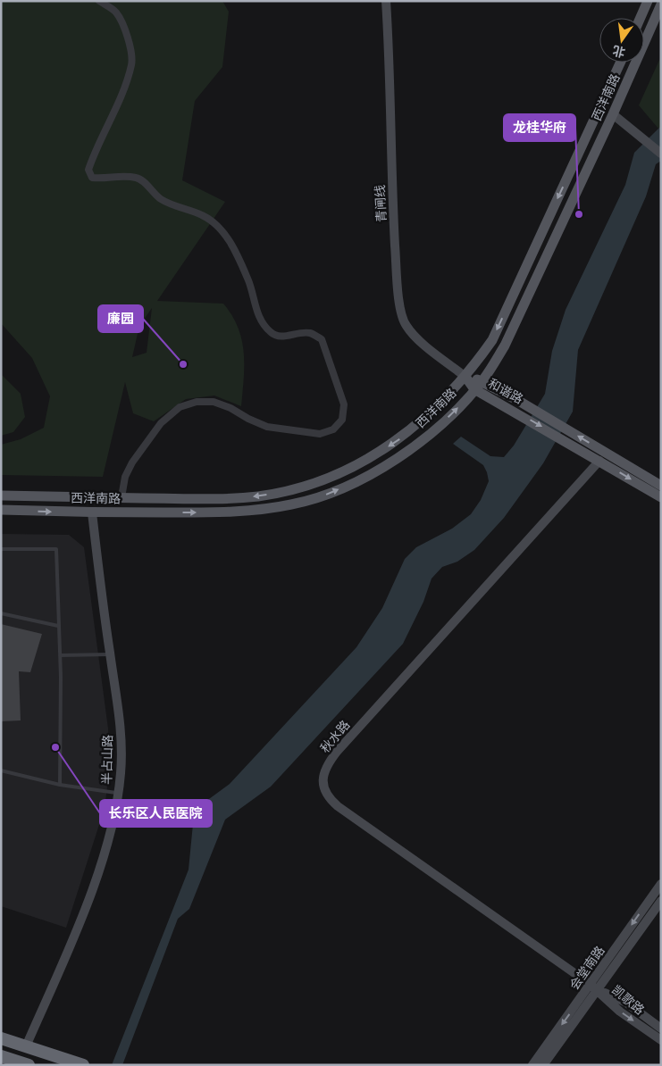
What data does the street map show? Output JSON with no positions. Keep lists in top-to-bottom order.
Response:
{
  "streets": {
    "main road": ["西洋南路", "和谐路"],
    "street": [
      "青闸线",
      "秋水路",
      "半占山路",
      "会堂南路",
      "凯歌路"
    ]
  },
  "crossings": [
    ["西洋南路", "青闸线"],
    ["西洋南路", "和谐路"],
    ["西洋南路", "半占山路"],
    ["青闸线", "和谐路"],
    ["和谐路", "秋水路"],
    ["秋水路", "会堂南路"],
    ["秋水路", "凯歌路"],
    ["会堂南路", "凯歌路"]
  ],
  "places": ["龙桂华府", "廉园", "长乐区人民医院"],
  "north": "bottom"
}
